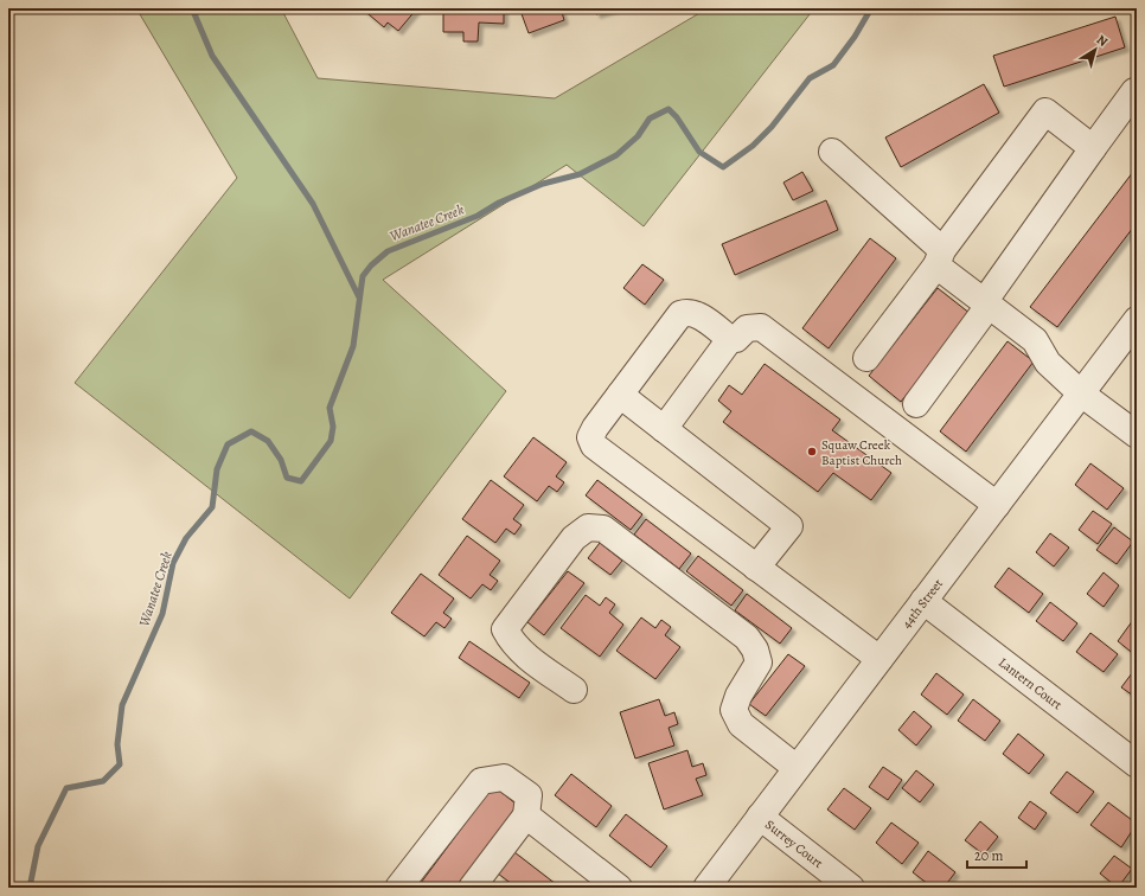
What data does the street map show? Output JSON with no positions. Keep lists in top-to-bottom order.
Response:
{
  "streets": {
    "street": ["44th Street", "Lantern Court", "Surrey Court"]
  },
  "crossings": [
    ["44th Street", "Lantern Court"],
    ["44th Street", "Surrey Court"]
  ],
  "water": ["Wanatee Creek"],
  "places": ["Squaw Creek Baptist Church"],
  "scale_bar": "20 m",
  "north": "top right"
}
